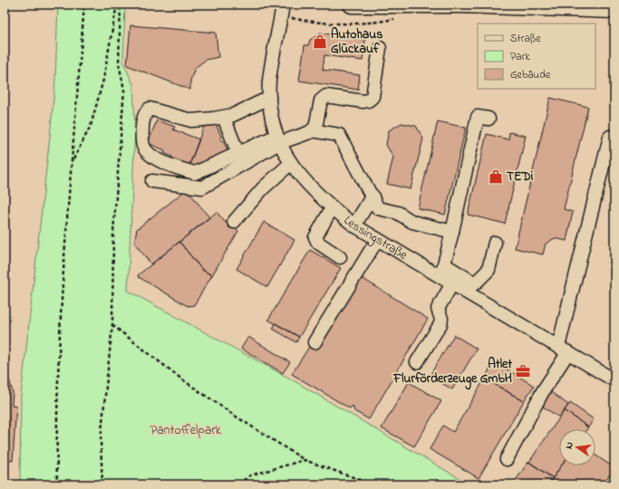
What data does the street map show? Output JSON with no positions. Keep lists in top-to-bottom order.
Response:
{
  "streets": {
    "street": ["Lessingstraße"]
  },
  "parks": ["Pantoffelpark"],
  "places": {
    "shop": ["Autohaus Glückauf", "TEDi"],
    "office": ["Atlet Flurförderzeuge GmbH"]
  },
  "legend": ["Straße", "Park", "Gebäude"],
  "north": "left"
}
